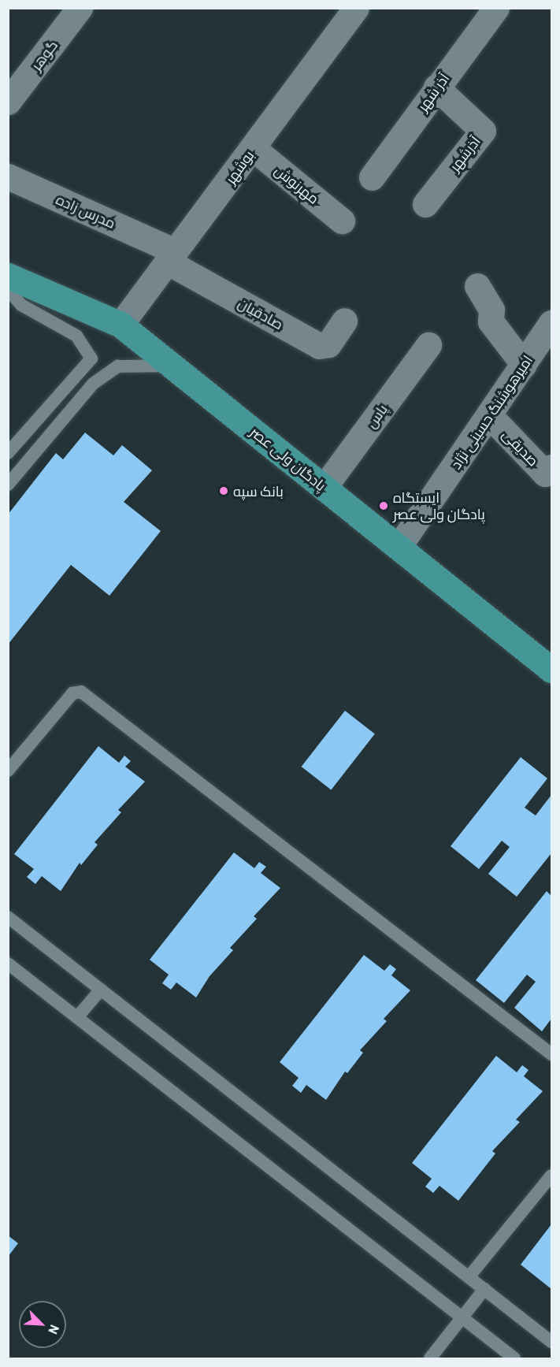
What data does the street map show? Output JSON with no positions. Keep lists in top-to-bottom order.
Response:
{
  "streets": {
    "main road": ["پادگان ولی عصر"],
    "street": [
      "گوهر",
      "آذر شهر",
      "آذرشهر",
      "بوشهر",
      "مهرنوش",
      "مدرس زاده",
      "صادقیان",
      "امیرهوشنگ حسینی نژاد",
      "پاس",
      "صدیقی"
    ]
  },
  "crossings": [
    ["آذر شهر", "آذرشهر"],
    ["بوشهر", "مهرنوش"],
    ["بوشهر", "مدرس زاده"],
    ["بوشهر", "صادقیان"],
    ["بوشهر", "پادگان ولی عصر"],
    ["مدرس زاده", "صادقیان"],
    ["امیرهوشنگ حسینی نژاد", "صدیقی"],
    ["امیرهوشنگ حسینی نژاد", "پادگان ولی عصر"],
    ["پاس", "پادگان ولی عصر"]
  ],
  "places": ["بانک سپه", "ایستگاه پادگان ولی عصر"],
  "north": "bottom right"
}
